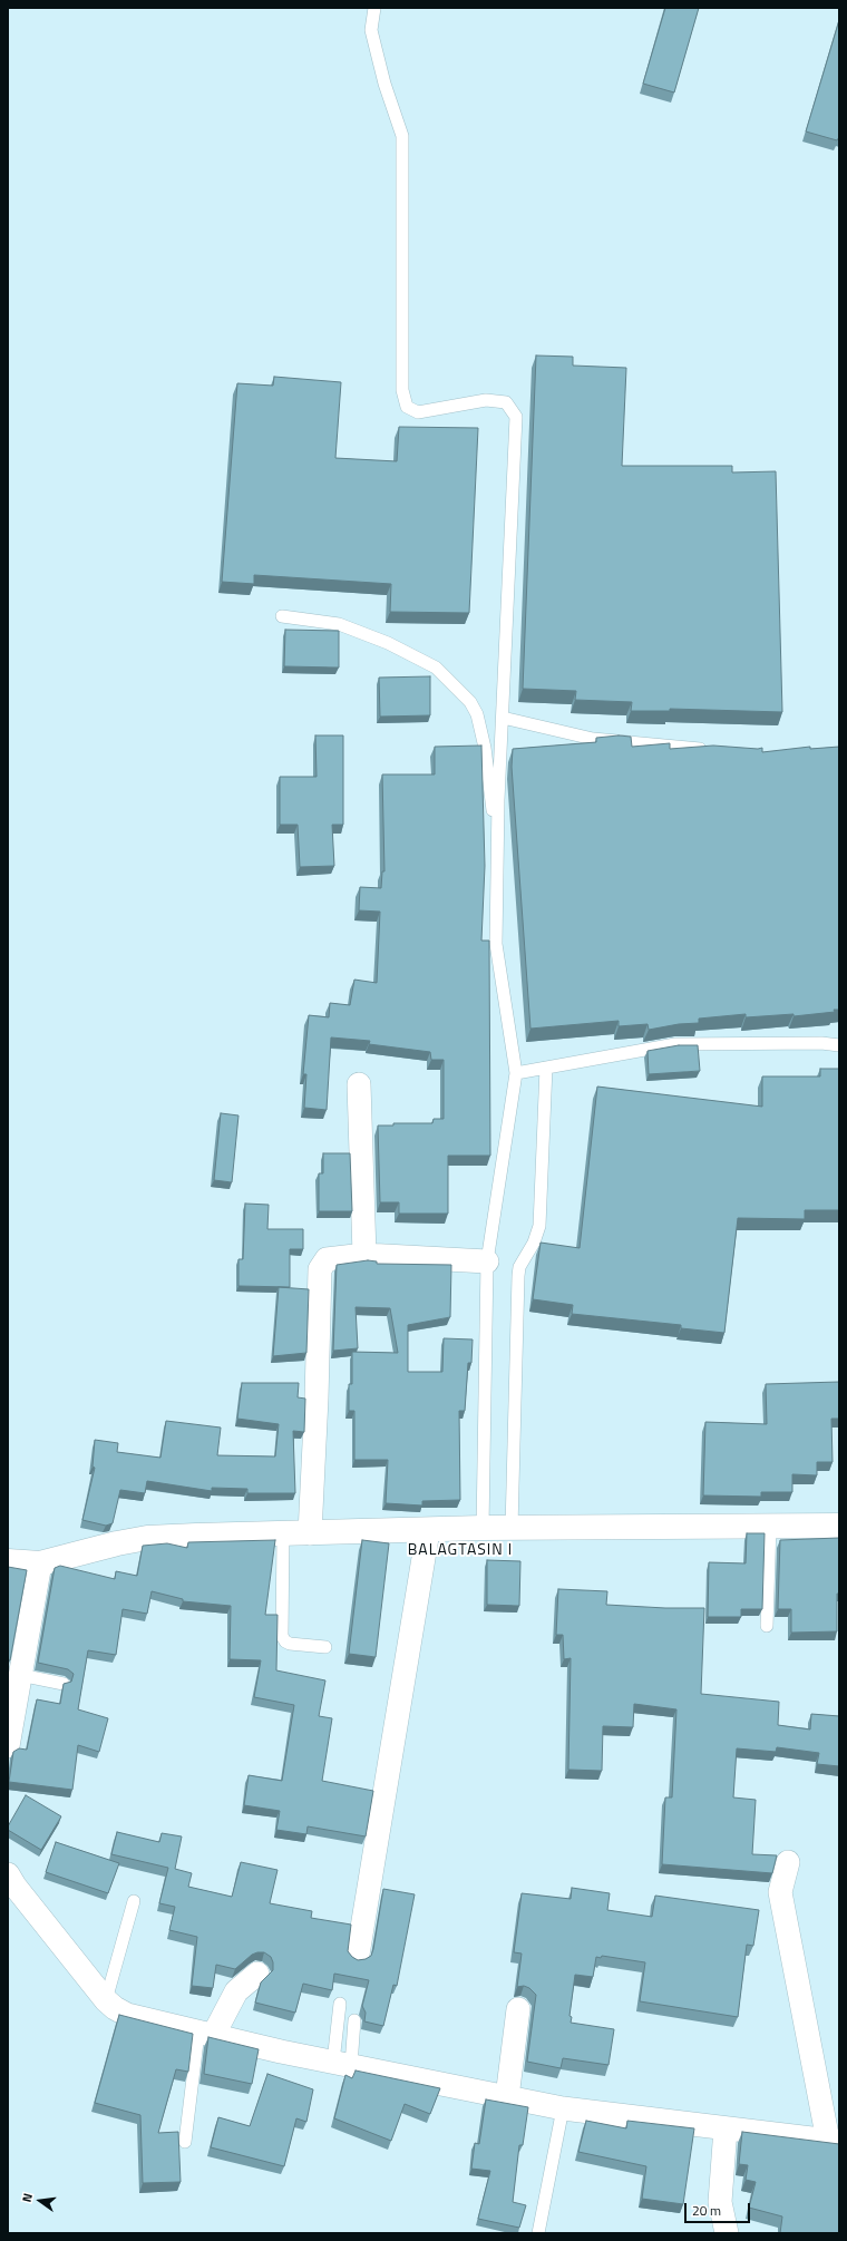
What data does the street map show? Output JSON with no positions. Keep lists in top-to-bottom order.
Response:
{
  "districts": ["BALAGTASIN I"],
  "scale_bar": "20 m",
  "north": "left"
}
